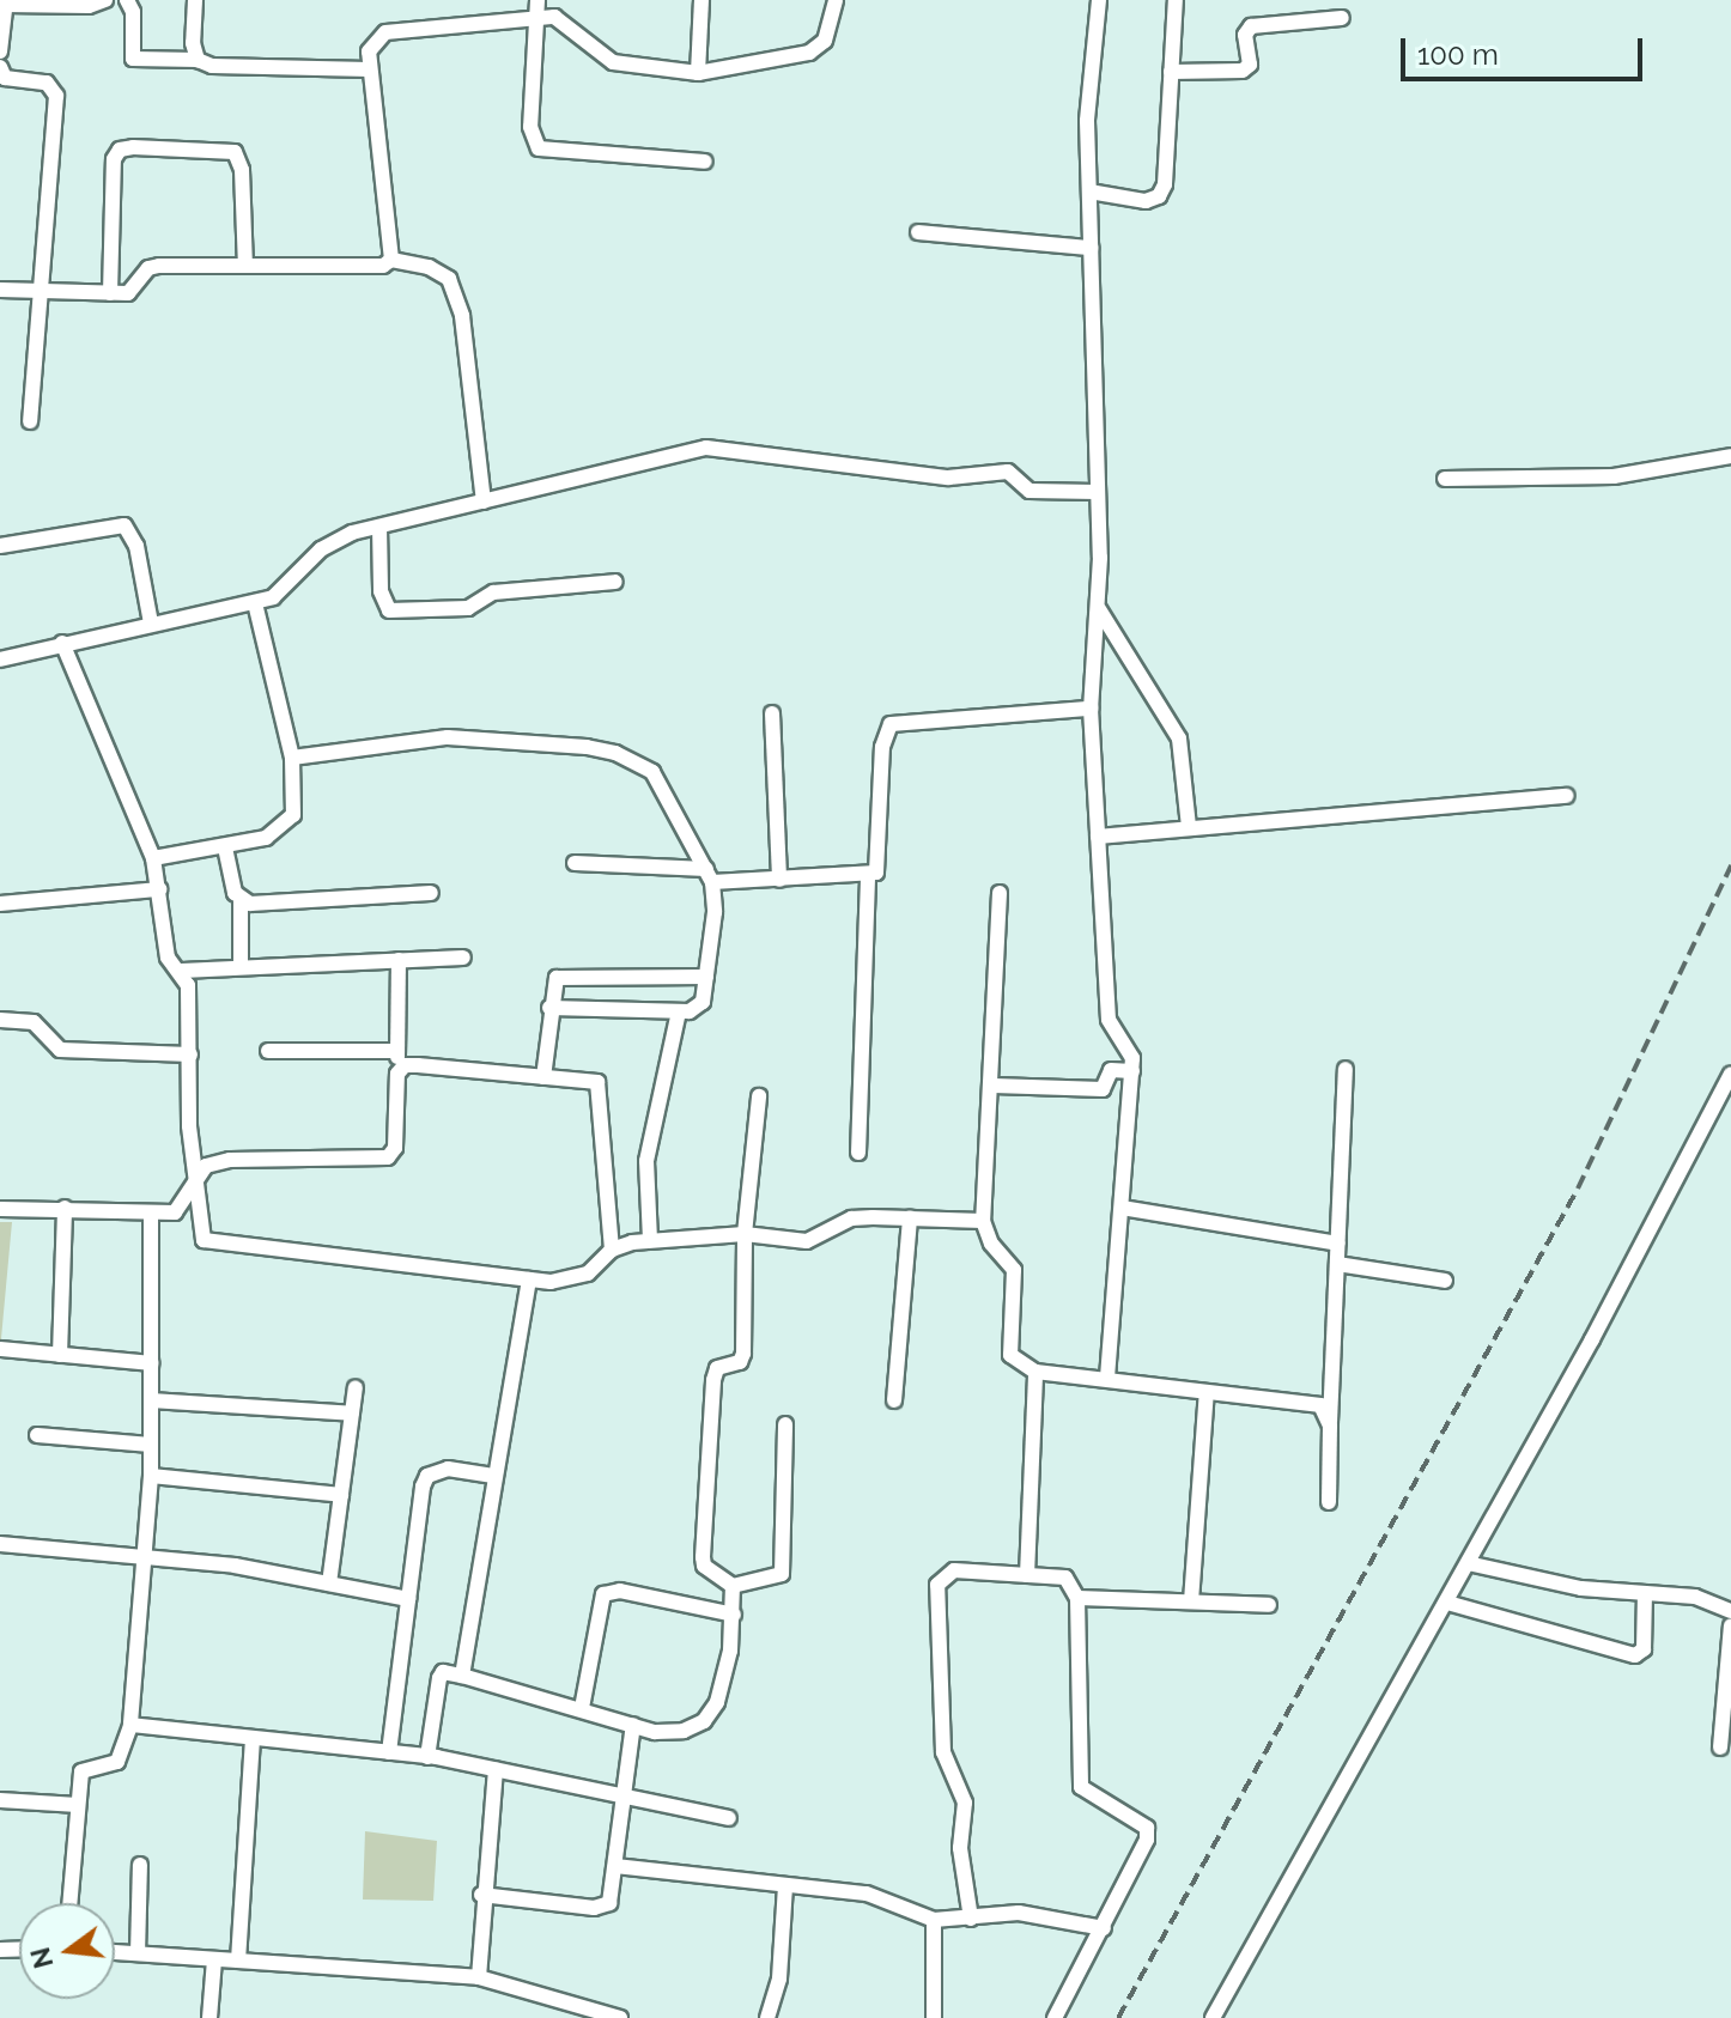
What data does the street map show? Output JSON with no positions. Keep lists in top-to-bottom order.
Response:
{
  "scale_bar": "100 m",
  "north": "left"
}
